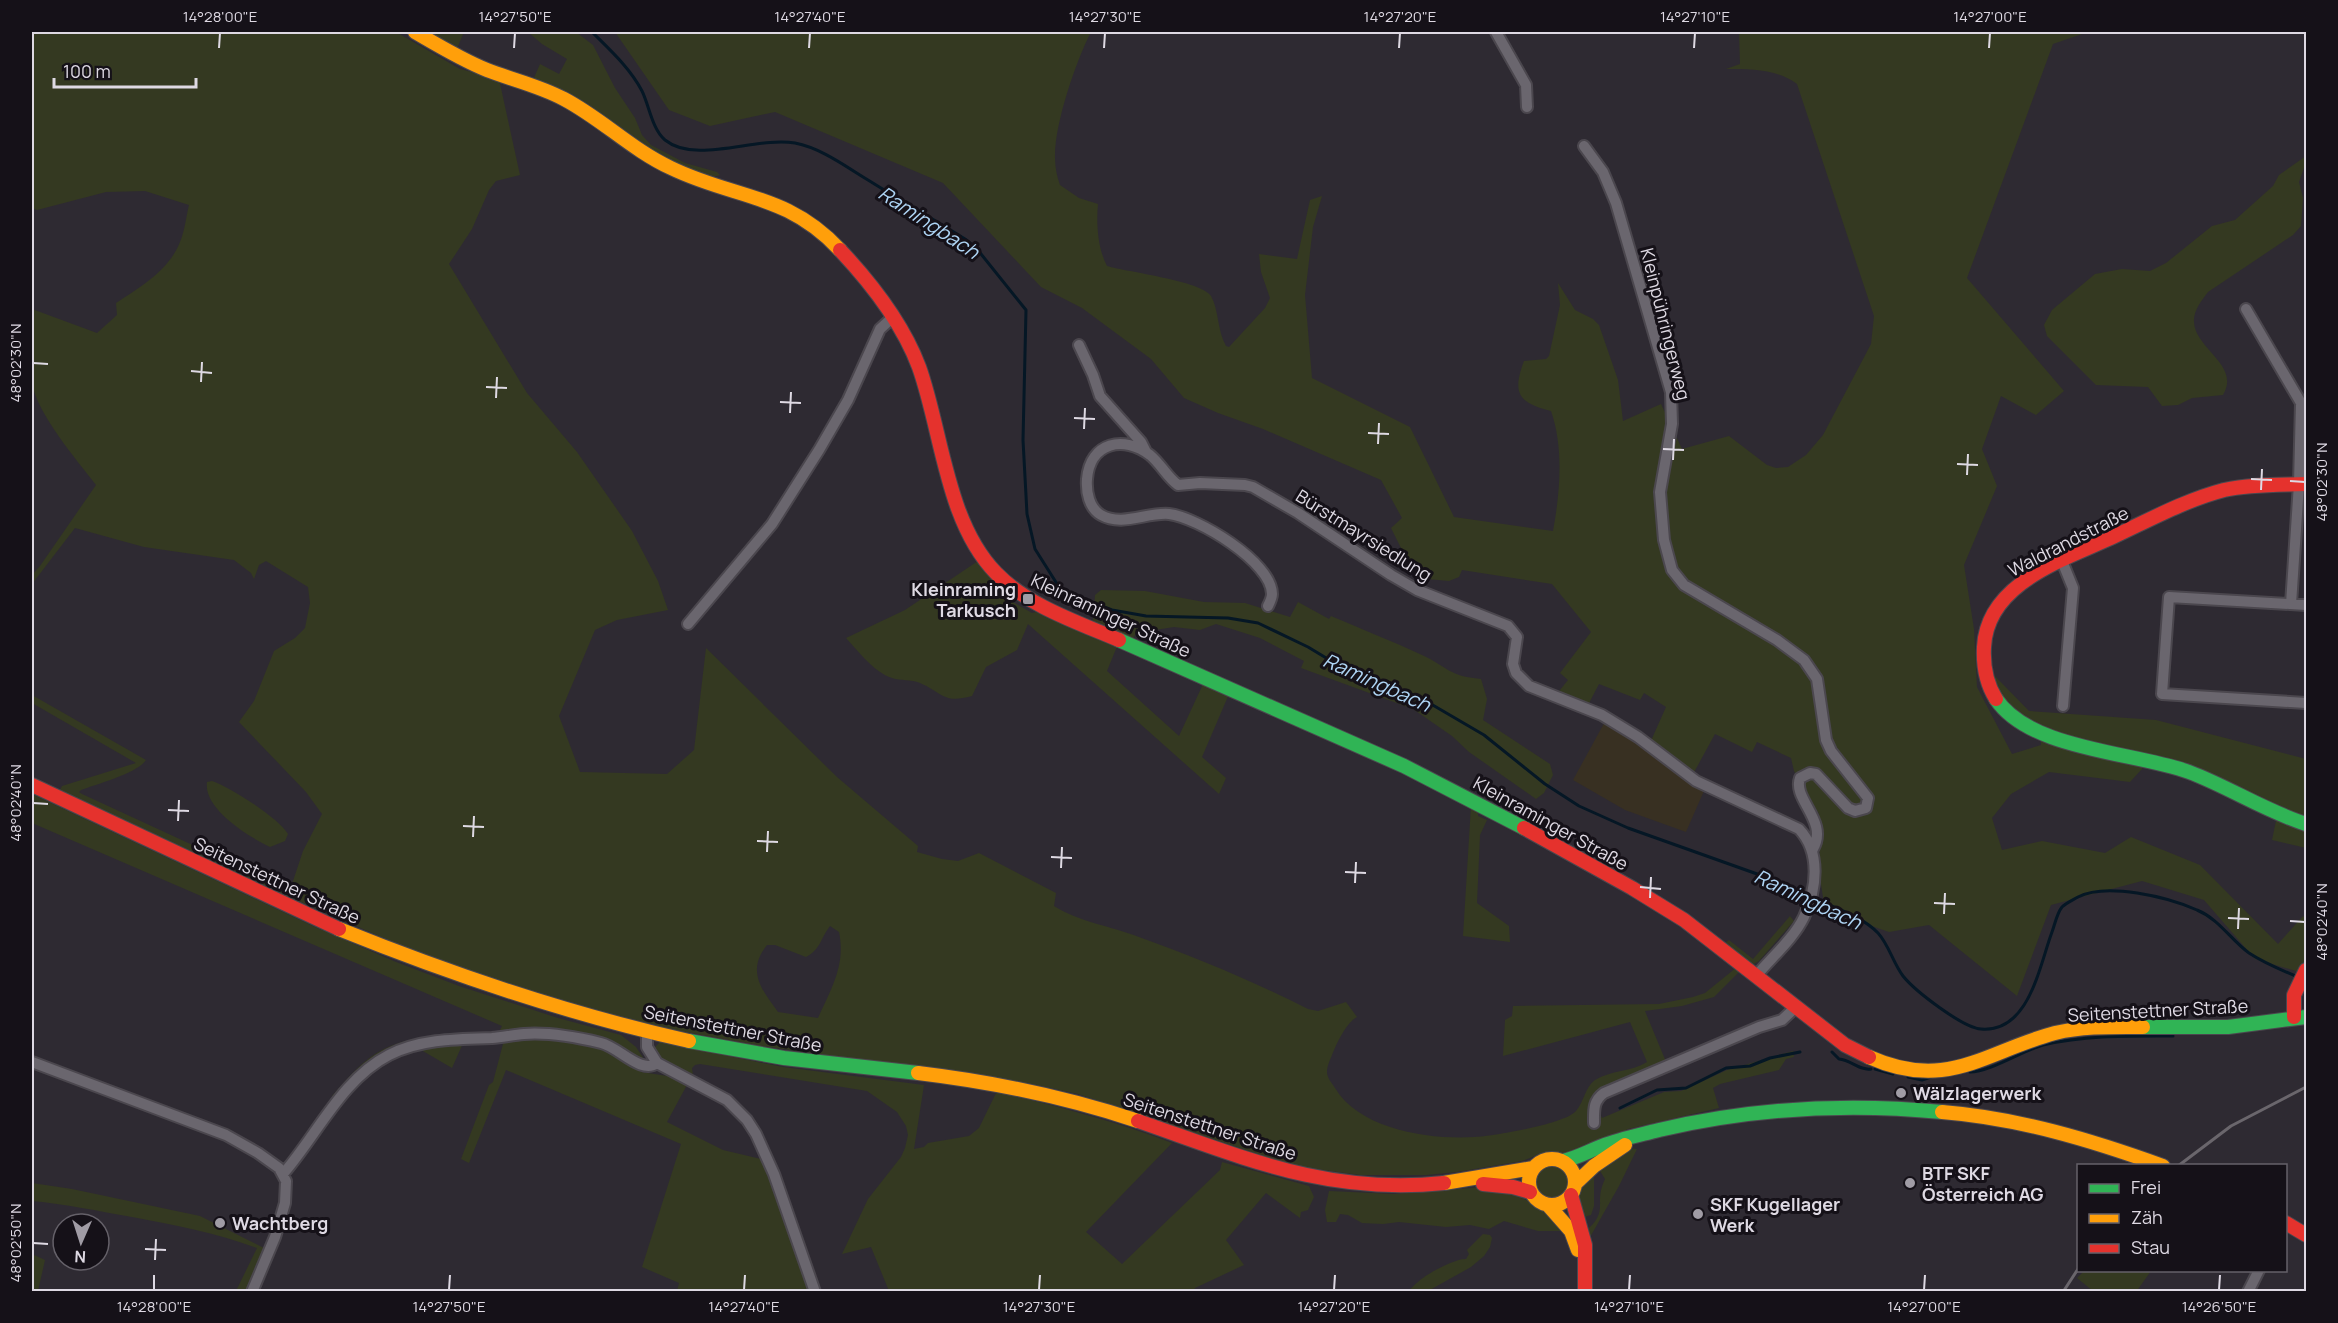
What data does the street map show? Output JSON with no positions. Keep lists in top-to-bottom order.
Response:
{
  "streets": {
    "main road": ["Waldrandstraße", "Kleinraminger Straße", "Seitenstettner Straße"],
    "street": ["Kleinpühringerweg", "Bürstmayrsiedlung"]
  },
  "crossings": [
    ["Kleinpühringerweg", "Bürstmayrsiedlung"],
    ["Kleinraminger Straße", "Seitenstettner Straße"]
  ],
  "water": ["Ramingbach"],
  "places": {
    "transit": ["Kleinraming Tarkusch"],
    "other": [
      "Wälzlagerwerk",
      "BTF SKF Österreich AG",
      "SKF Kugellager Werk",
      "Wachtberg"
    ]
  },
  "legend": ["Frei", "Zäh", "Stau"],
  "scale_bar": "100 m",
  "north": "bottom",
  "coordinates": [
    "14°28'00\"E",
    "14°27'50\"E",
    "14°27'40\"E",
    "14°27'30\"E",
    "14°27'20\"E",
    "14°27'10\"E",
    "14°27'00\"E",
    "48°02'30\"N",
    "48°02'40\"N",
    "48°02'50\"N",
    "14°26'50\"E"
  ]
}
